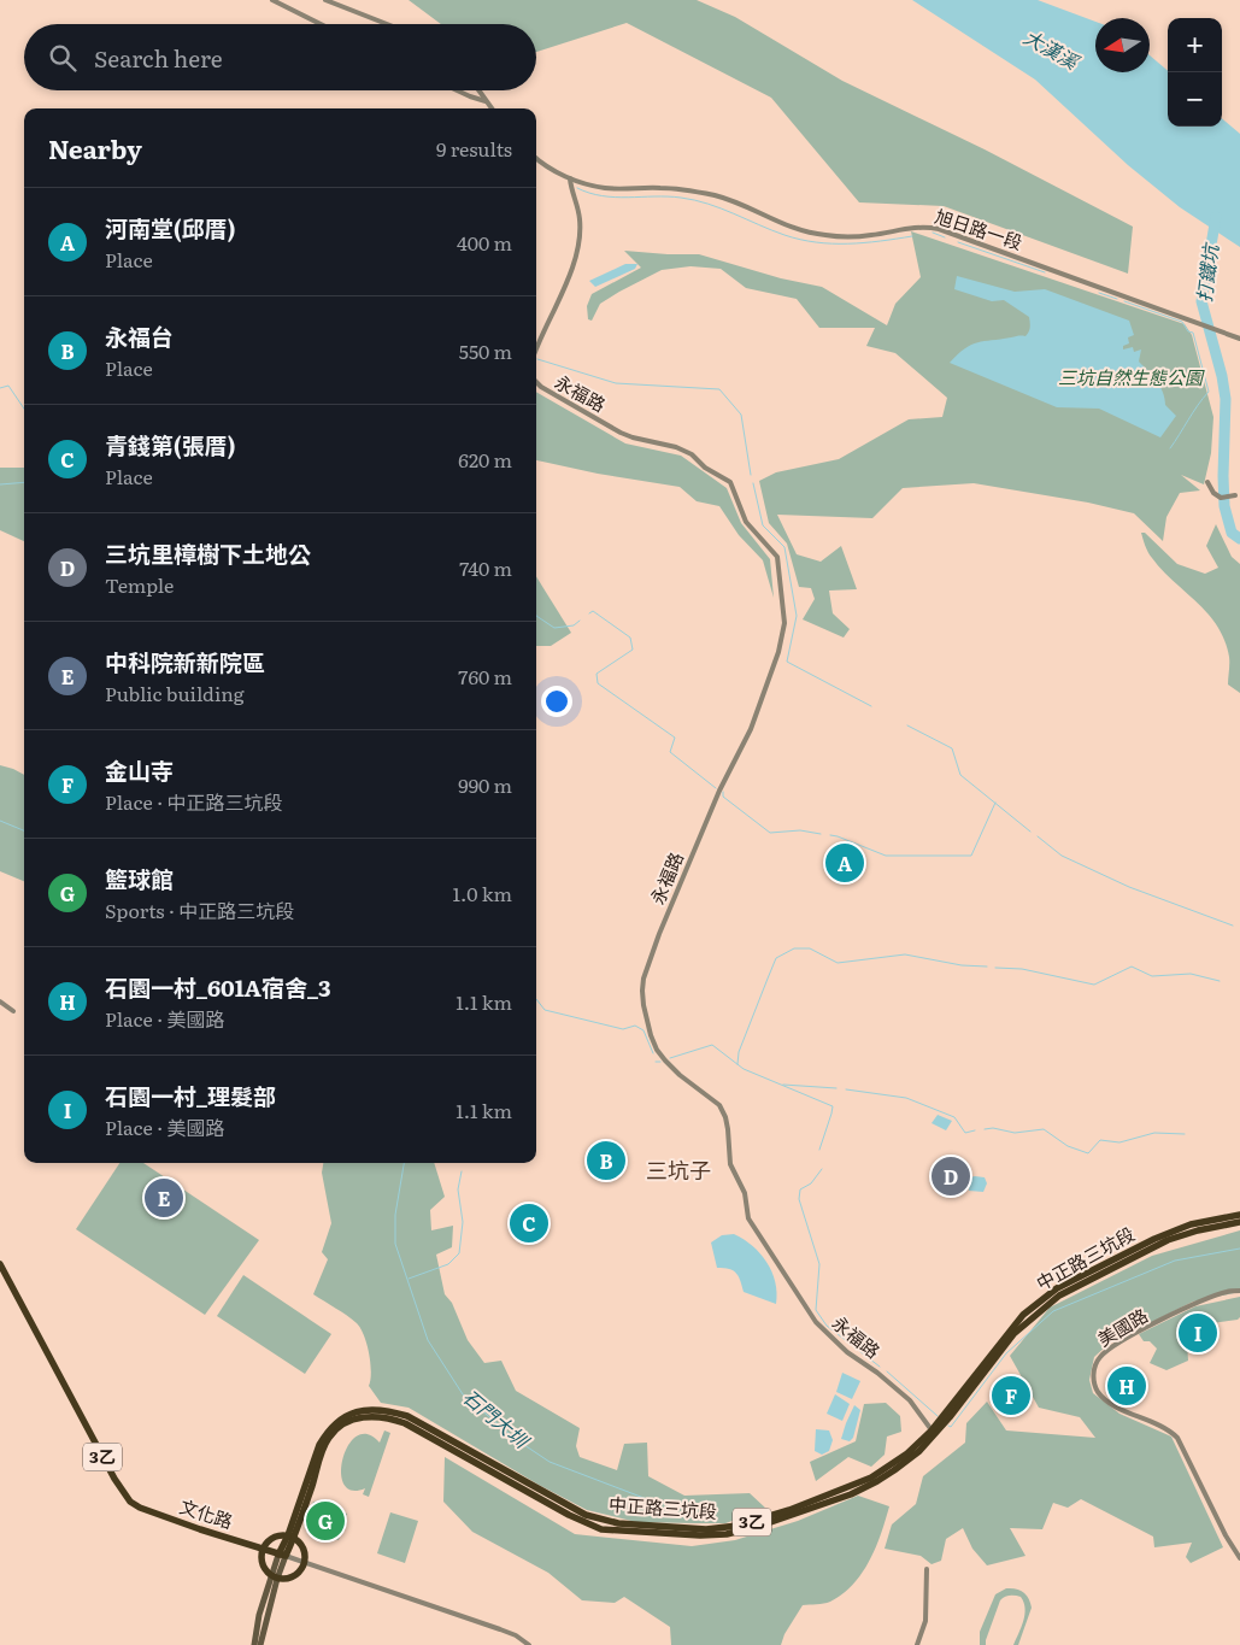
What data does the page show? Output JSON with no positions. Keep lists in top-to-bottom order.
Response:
{
  "streets": {
    "main road": ["中正路三坑段", "3乙", "文化路"],
    "street": ["旭日路一段", "永福路", "美國路"]
  },
  "crossings": [
    ["永福路", "中正路三坑段"],
    ["中正路三坑段", "文化路"]
  ],
  "districts": ["三坑子"],
  "water": ["大漢溪", "打鐵坑", "石門大圳"],
  "parks": ["三坑自然生態公園"],
  "north": "left",
  "page": {
    "map_buttons": ["+", "−"],
    "search": "Search here",
    "heading": ["Nearby", "9 results"],
    "list": [
      {
        "mark": "A",
        "name": "河南堂(邱厝)",
        "note": "Place",
        "value": "400 m"
      },
      {
        "mark": "B",
        "name": "永福台",
        "note": "Place",
        "value": "550 m"
      },
      {
        "mark": "C",
        "name": "青錢第(張厝)",
        "note": "Place",
        "value": "620 m"
      },
      {
        "mark": "D",
        "name": "三坑里樟樹下土地公",
        "note": "Temple",
        "value": "740 m"
      },
      {
        "mark": "E",
        "name": "中科院新新院區",
        "note": "Public building",
        "value": "760 m"
      },
      {
        "mark": "F",
        "name": "金山寺",
        "note": "Place · 中正路三坑段",
        "value": "990 m"
      },
      {
        "mark": "G",
        "name": "籃球館",
        "note": "Sports · 中正路三坑段",
        "value": "1.0 km"
      },
      {
        "mark": "H",
        "name": "石園一村_601A宿舍_3",
        "note": "Place · 美國路",
        "value": "1.1 km"
      },
      {
        "mark": "I",
        "name": "石園一村_理髮部",
        "note": "Place · 美國路",
        "value": "1.1 km"
      }
    ],
    "pins": [
      "A",
      "B",
      "D",
      "E",
      "C",
      "I",
      "H",
      "F",
      "G"
    ]
  }
}
